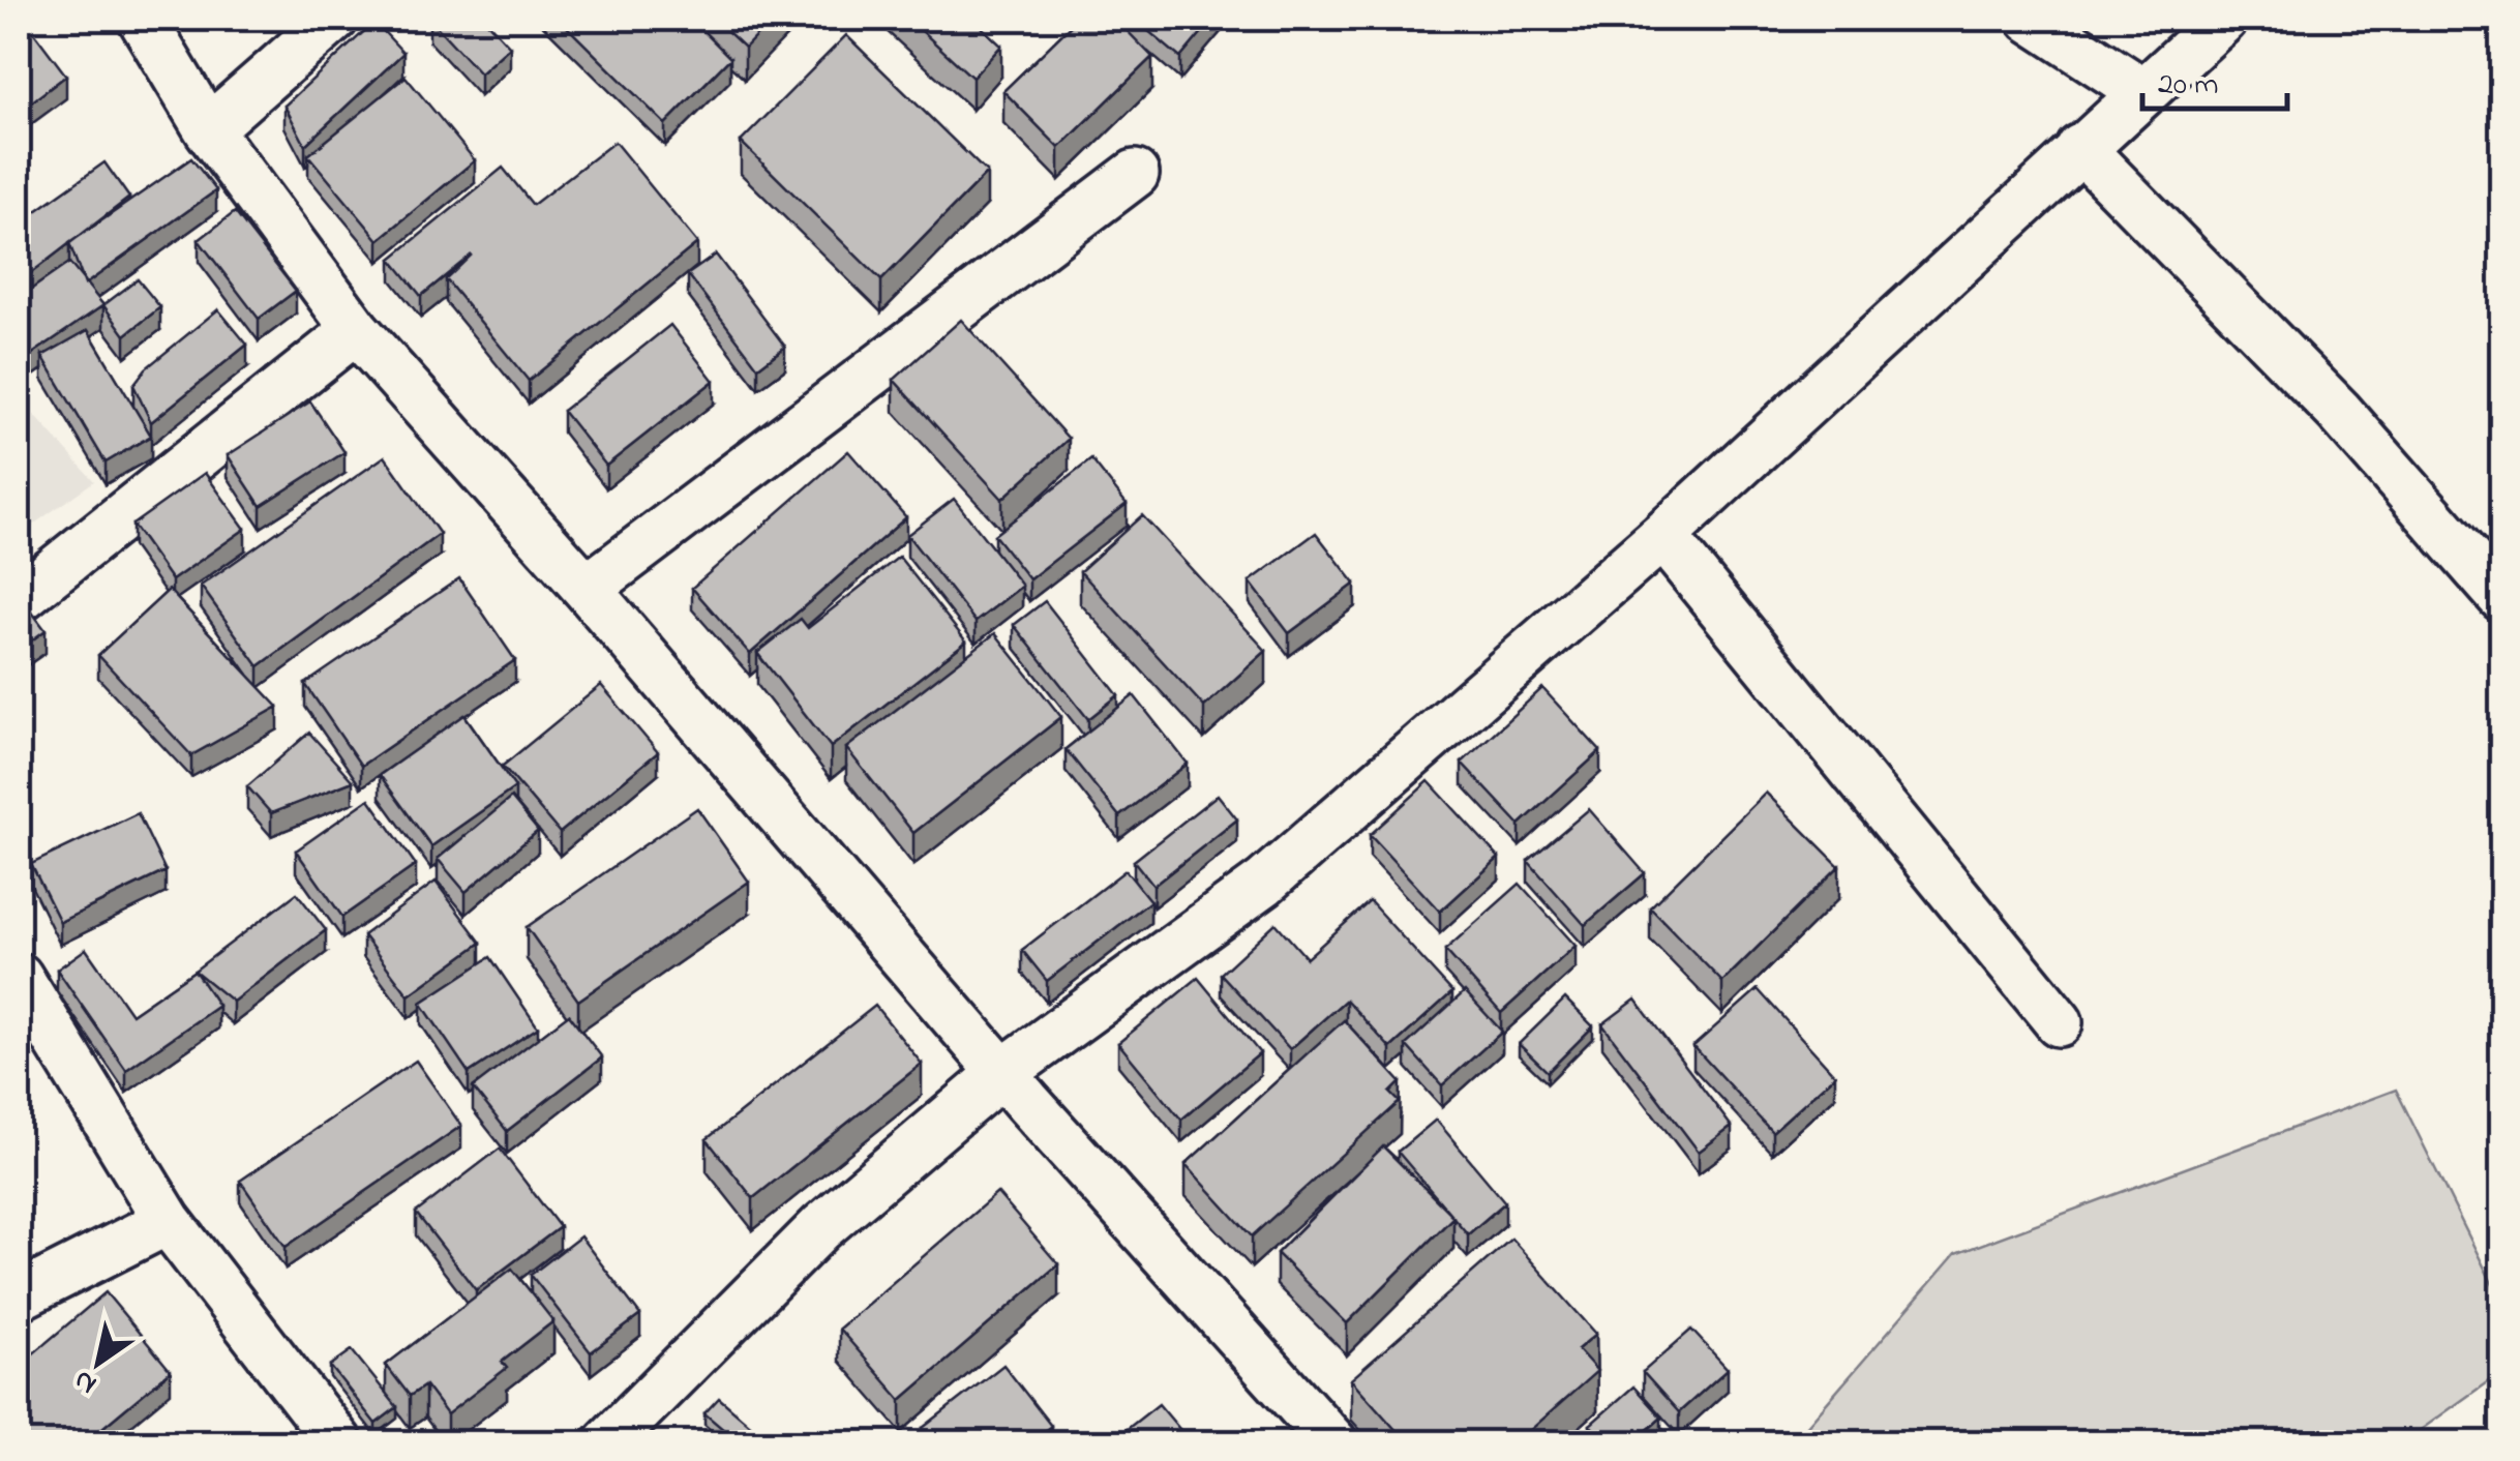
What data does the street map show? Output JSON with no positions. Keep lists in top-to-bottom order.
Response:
{
  "scale_bar": "20 m",
  "north": "bottom left"
}
